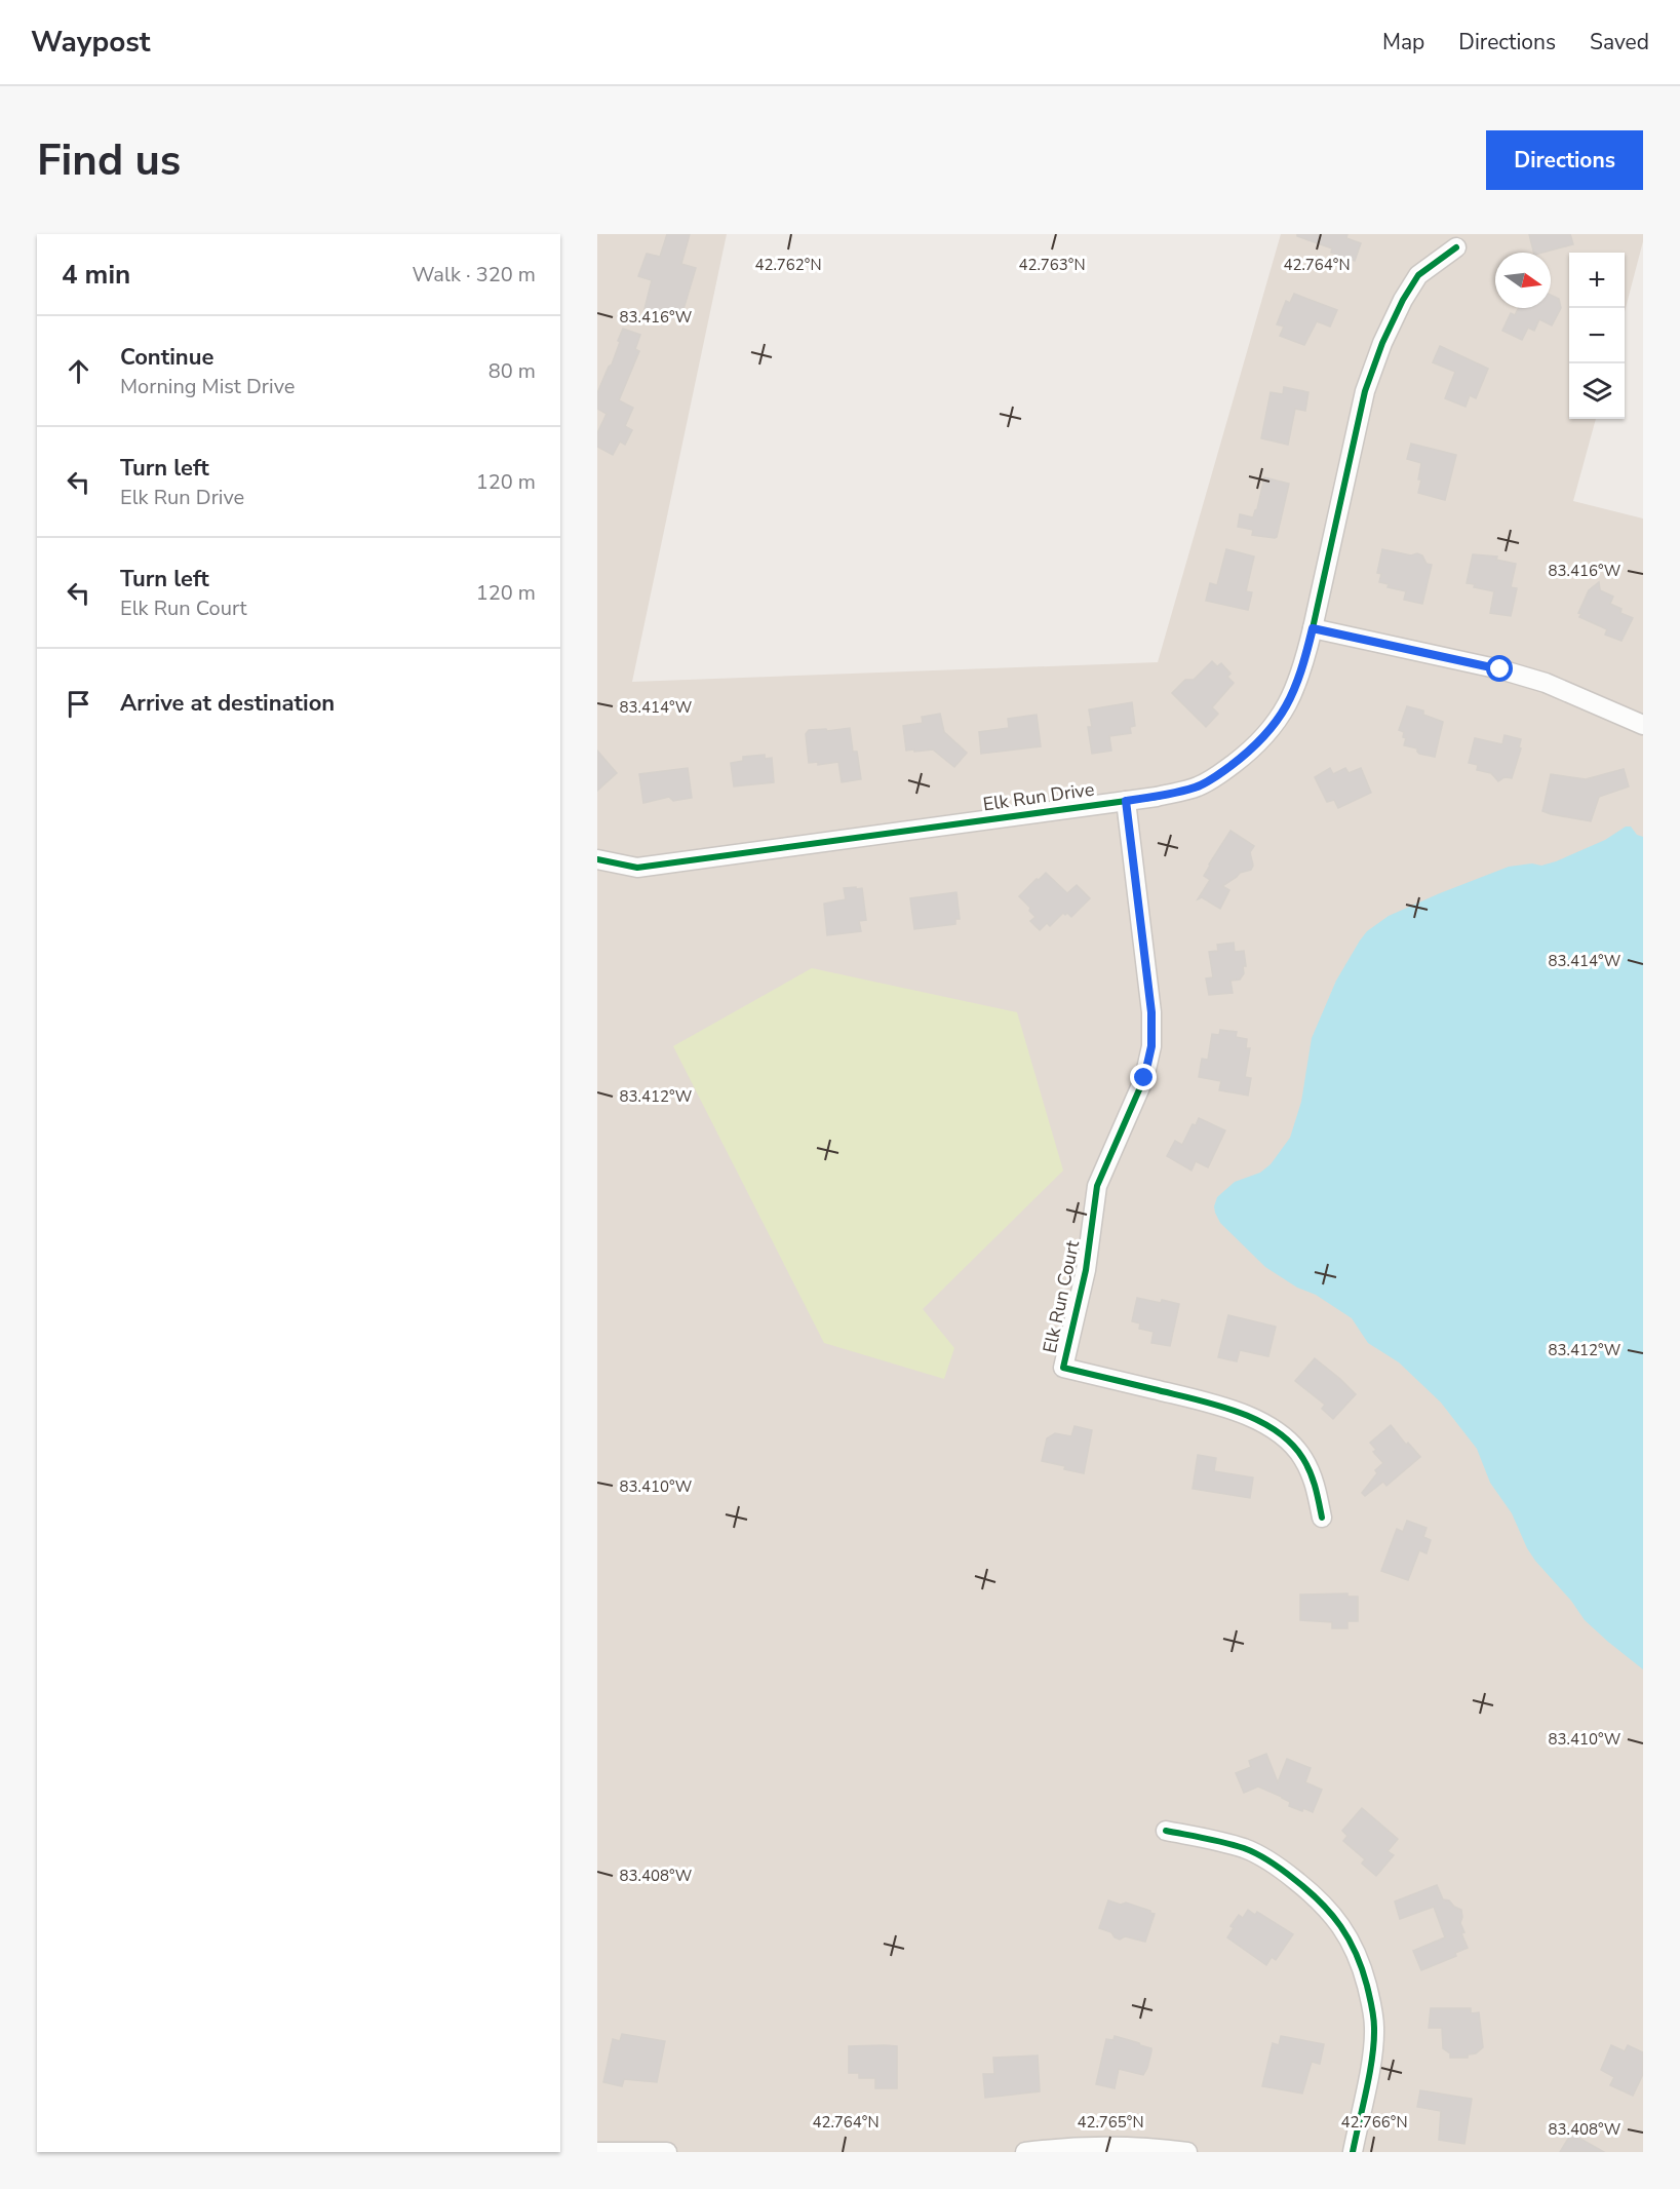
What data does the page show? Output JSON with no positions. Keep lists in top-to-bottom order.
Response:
{
  "streets": {
    "street": ["Elk Run Drive", "Elk Run Court"]
  },
  "crossings": [
    ["Elk Run Drive", "Elk Run Court"]
  ],
  "north": "right",
  "page": {
    "header": "Waypost",
    "nav": ["Map", "Directions", "Saved"],
    "buttons": "Directions",
    "title": "Find us",
    "heading": ["4 min", "Walk · 320 m"],
    "map_buttons": ["+", "−"],
    "list": [
      ["Continue", "Morning Mist Drive", "80 m"],
      ["Turn left", "Elk Run Drive", "120 m"],
      ["Turn left", "Elk Run Court", "120 m"],
      "Arrive at destination"
    ]
  },
  "coordinates": [
    "42.764°N",
    "42.762°N",
    "42.763°N",
    "83.416°W",
    "83.414°W",
    "83.412°W",
    "83.410°W",
    "83.408°W",
    "42.765°N",
    "42.766°N"
  ]
}
